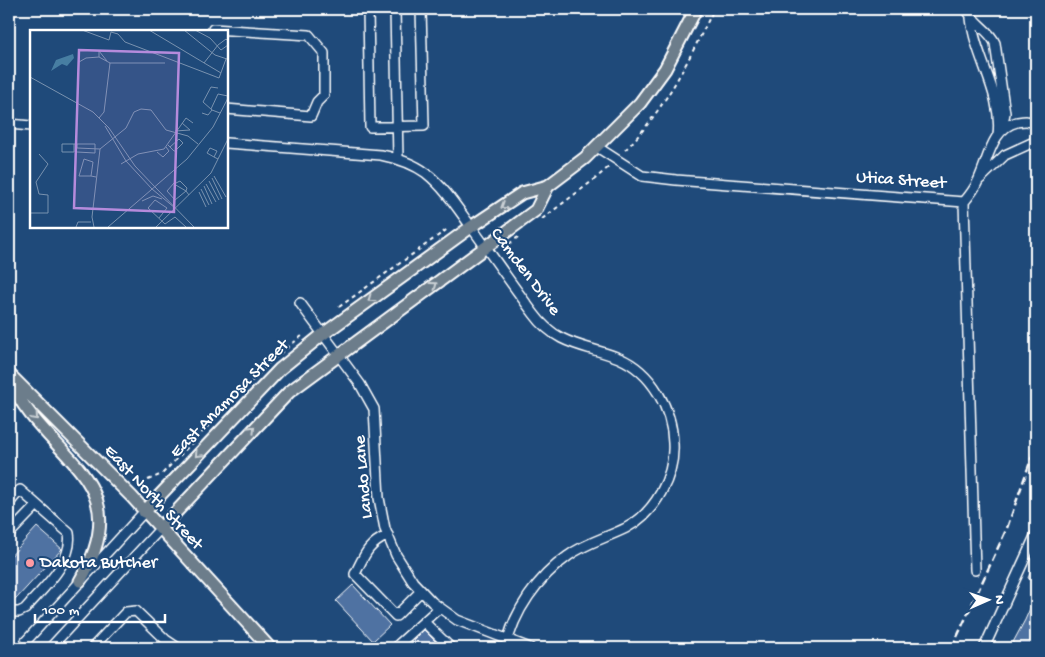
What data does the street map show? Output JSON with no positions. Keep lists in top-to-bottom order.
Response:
{
  "streets": {
    "main road": ["East Anamosa Street", "East North Street"],
    "street": ["Utica Street", "Camden Drive", "Lando Lane"]
  },
  "crossings": [
    ["Utica Street", "East Anamosa Street"],
    ["Camden Drive", "East Anamosa Street"],
    ["Camden Drive", "Lando Lane"],
    ["East Anamosa Street", "Lando Lane"],
    ["East Anamosa Street", "East North Street"]
  ],
  "places": ["Dakota Butcher"],
  "scale_bar": "100 m",
  "north": "right"
}
